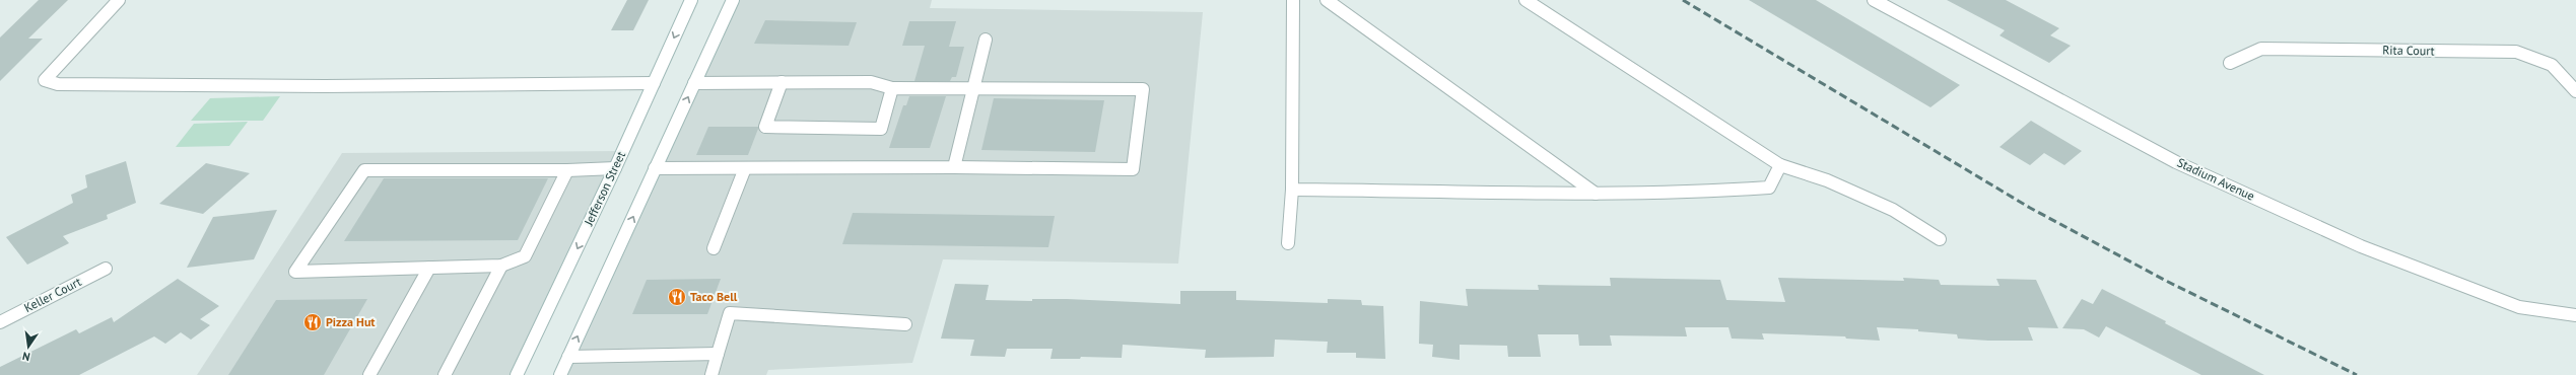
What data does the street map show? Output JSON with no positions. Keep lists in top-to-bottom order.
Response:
{
  "streets": {
    "street": [
      "Rita Court",
      "Stadium Avenue",
      "Jefferson Street",
      "Keller Court"
    ]
  },
  "places": {
    "restaurant": ["Taco Bell", "Pizza Hut"]
  },
  "north": "bottom"
}
